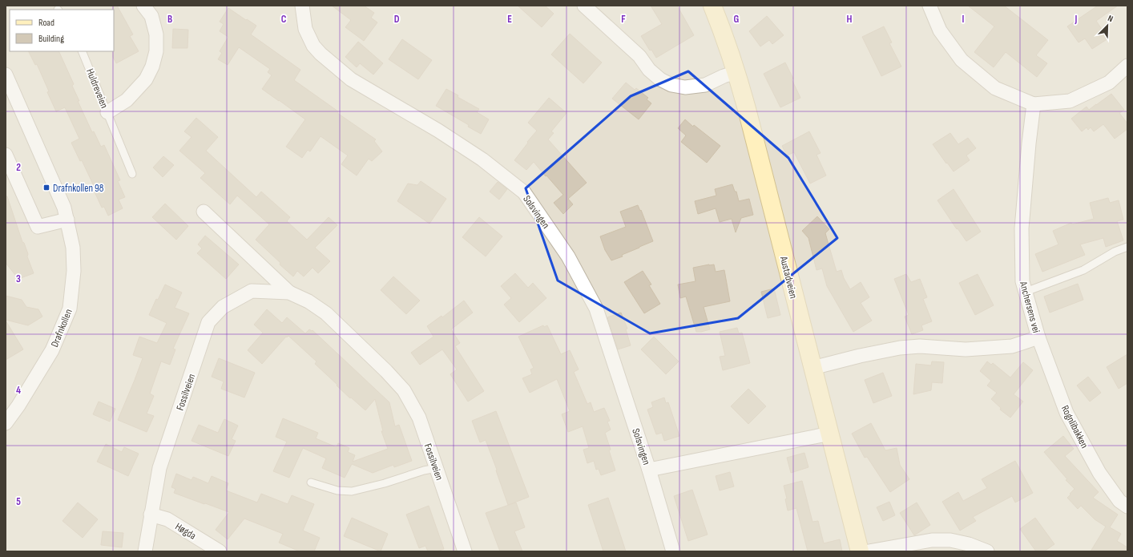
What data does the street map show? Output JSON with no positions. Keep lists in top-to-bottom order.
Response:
{
  "streets": {
    "main road": ["Austadveien"],
    "street": [
      "Huldreveien",
      "Solsvingen",
      "Anchersens vei",
      "Drafnkollen",
      "Fossilveien",
      "Rognlibakken",
      "Høgda"
    ]
  },
  "crossings": [
    ["Solsvingen", "Austadveien"],
    ["Austadveien", "Anchersens vei"],
    ["Anchersens vei", "Rognlibakken"],
    ["Fossilveien", "Høgda"]
  ],
  "places": {
    "transit": ["Drafnkollen 98"]
  },
  "legend": ["Road", "Building"],
  "north": "top right",
  "grid": {
    "columns": [
      "B",
      "C",
      "D",
      "E",
      "F",
      "G",
      "H",
      "I",
      "J"
    ],
    "rows": [
      "2",
      "3",
      "4",
      "5"
    ]
  }
}
